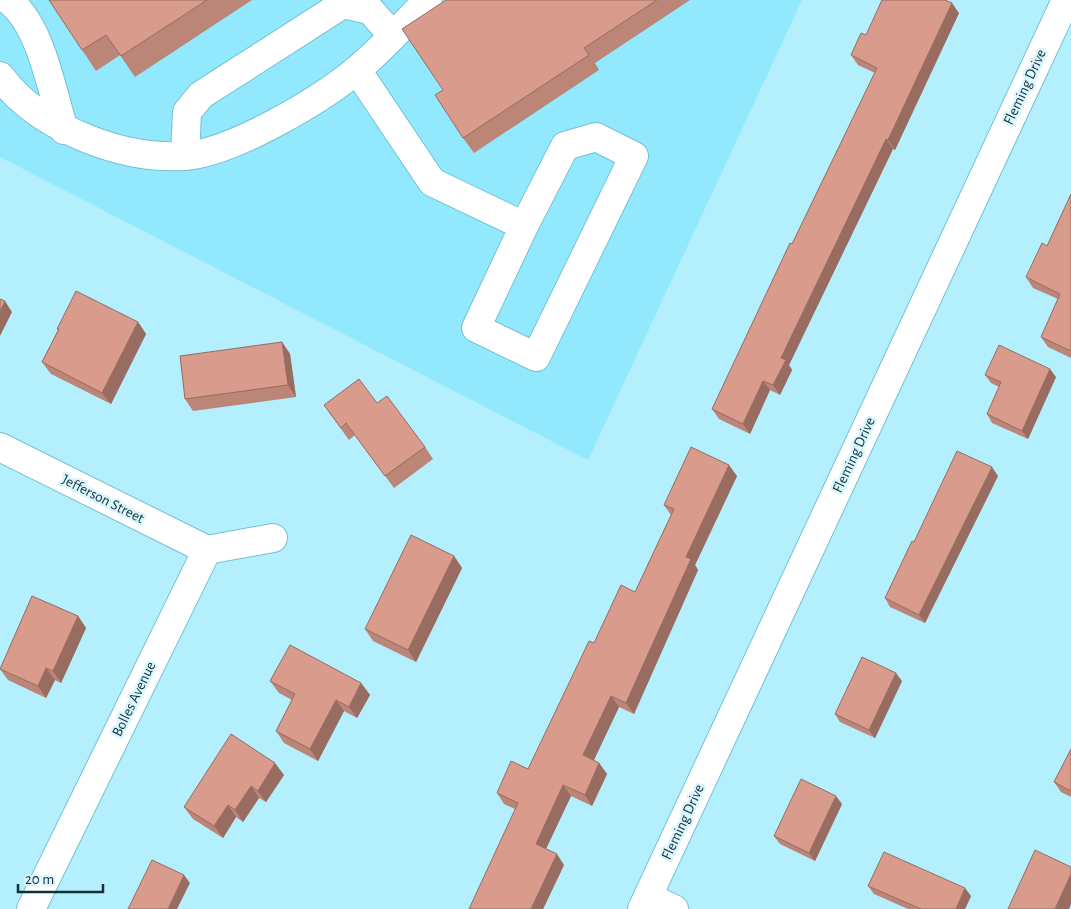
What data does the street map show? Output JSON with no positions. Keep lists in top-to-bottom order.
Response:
{
  "streets": {
    "street": ["Fleming Drive", "Jefferson Street", "Bolles Avenue"]
  },
  "crossings": [
    ["Jefferson Street", "Bolles Avenue"]
  ],
  "scale_bar": "20 m"
}
